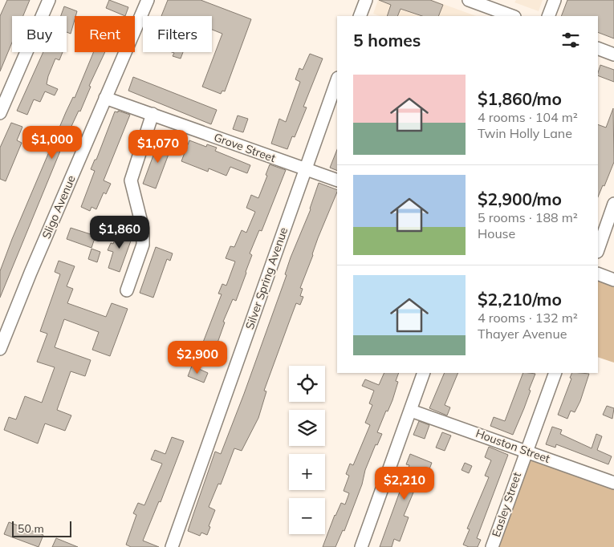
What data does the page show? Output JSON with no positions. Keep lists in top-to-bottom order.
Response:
{
  "streets": {
    "street": [
      "Grove Street",
      "Sligo Avenue",
      "Silver Spring Avenue",
      "Houston Street",
      "Easley Street"
    ]
  },
  "crossings": [
    ["Grove Street", "Sligo Avenue"],
    ["Grove Street", "Silver Spring Avenue"],
    ["Houston Street", "Easley Street"]
  ],
  "scale_bar": "50 m",
  "page": {
    "chip": ["Buy", "Rent", "Filters"],
    "heading": "5 homes",
    "list": [
      {
        "name": "$1,860/mo",
        "note": "4 rooms · 104 m² · Twin Holly Lane"
      },
      {
        "name": "$2,900/mo",
        "note": "5 rooms · 188 m² · House"
      },
      {
        "name": "$2,210/mo",
        "note": "4 rooms · 132 m² · Thayer Avenue"
      }
    ],
    "price": [
      "$1,000",
      "$1,070",
      "$1,860",
      "$2,900",
      "$2,210"
    ],
    "map_buttons": ["+", "−"],
    "scale": "50 m"
  }
}
